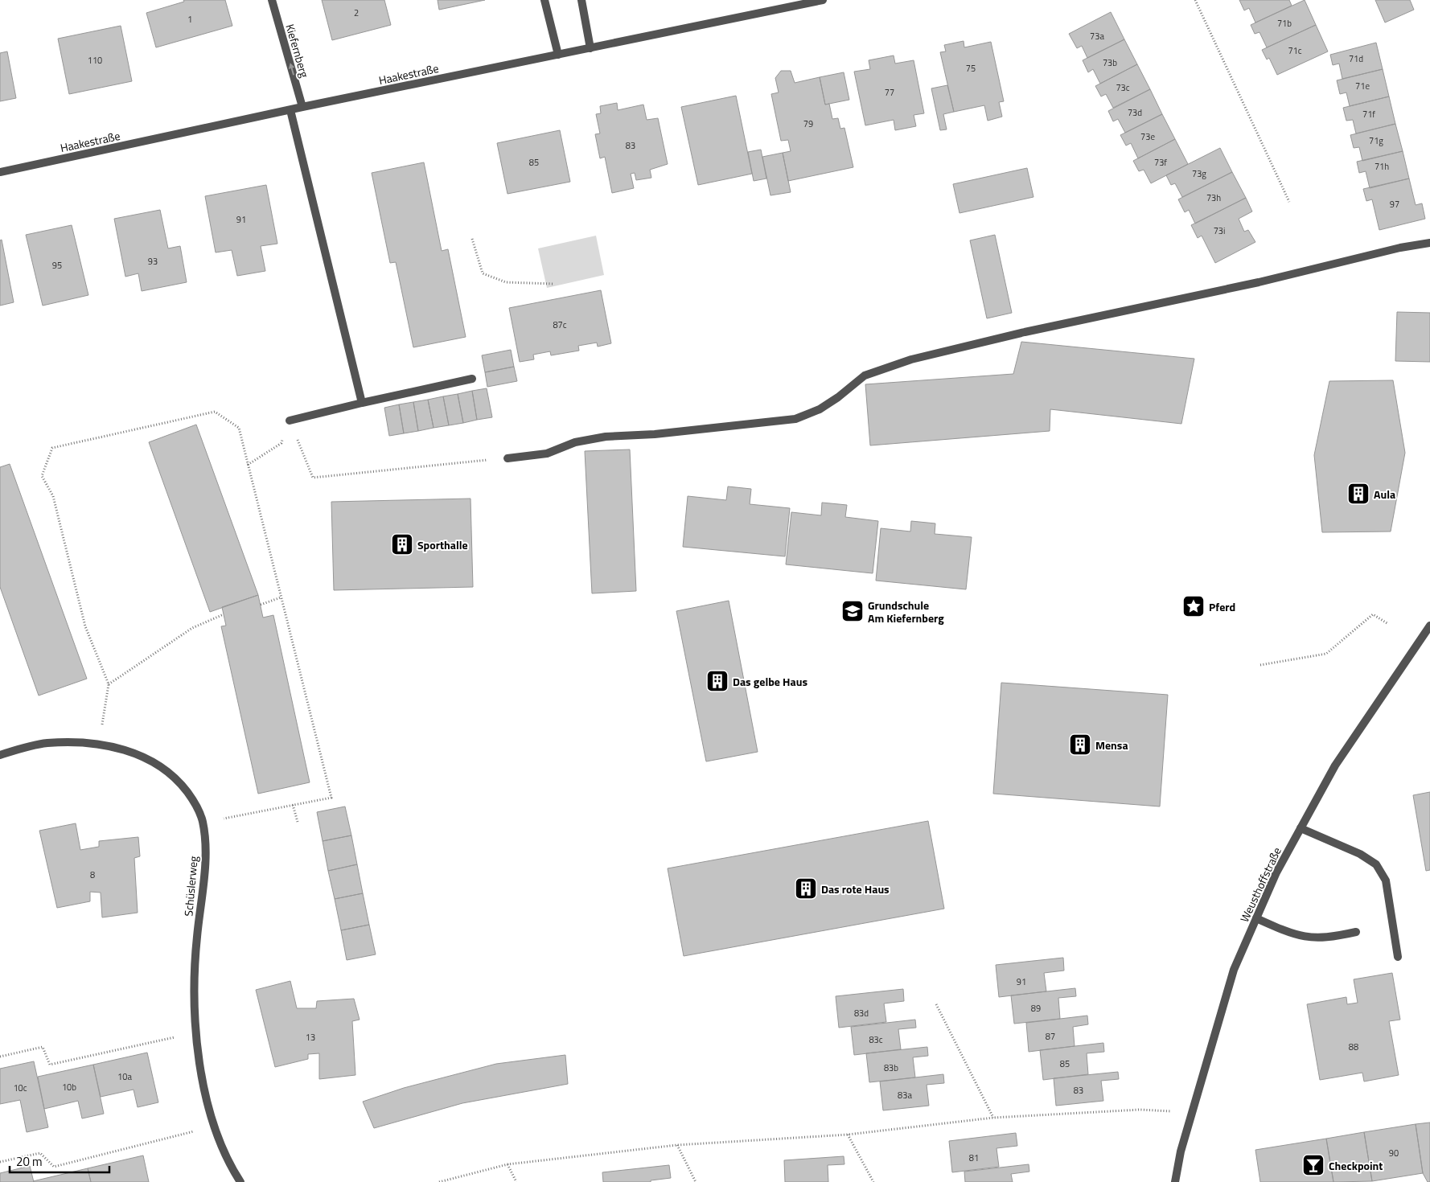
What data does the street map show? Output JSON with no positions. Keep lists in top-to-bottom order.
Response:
{
  "streets": {
    "street": [
      "Kiefernberg",
      "Haakestraße",
      "Weusthoffstraße",
      "Schüslerweg"
    ]
  },
  "crossings": [
    ["Kiefernberg", "Haakestraße"]
  ],
  "one_way": ["Kiefernberg"],
  "places": {
    "building": [
      "Aula",
      "Sporthalle",
      "Das gelbe Haus",
      "Mensa",
      "Das rote Haus"
    ],
    "place": ["Pferd"],
    "school or university": ["Grundschule Am Kiefernberg"],
    "bar": ["Checkpoint"]
  },
  "house_numbers": [
    "2",
    "1",
    "71b",
    "73a",
    "71c",
    "71d",
    "110",
    "73b",
    "75",
    "71e",
    "73c",
    "77",
    "73d",
    "71f",
    "79",
    "73e",
    "71g",
    "83",
    "85",
    "73f",
    "71h",
    "73g",
    "73h",
    "97",
    "91",
    "73i",
    "93",
    "95",
    "87c",
    "8",
    "91",
    "89",
    "83d",
    "87",
    "13",
    "83c",
    "88",
    "85",
    "83b",
    "10a",
    "10b",
    "10c",
    "83",
    "83a",
    "90",
    "81"
  ],
  "scale_bar": "20 m"
}
